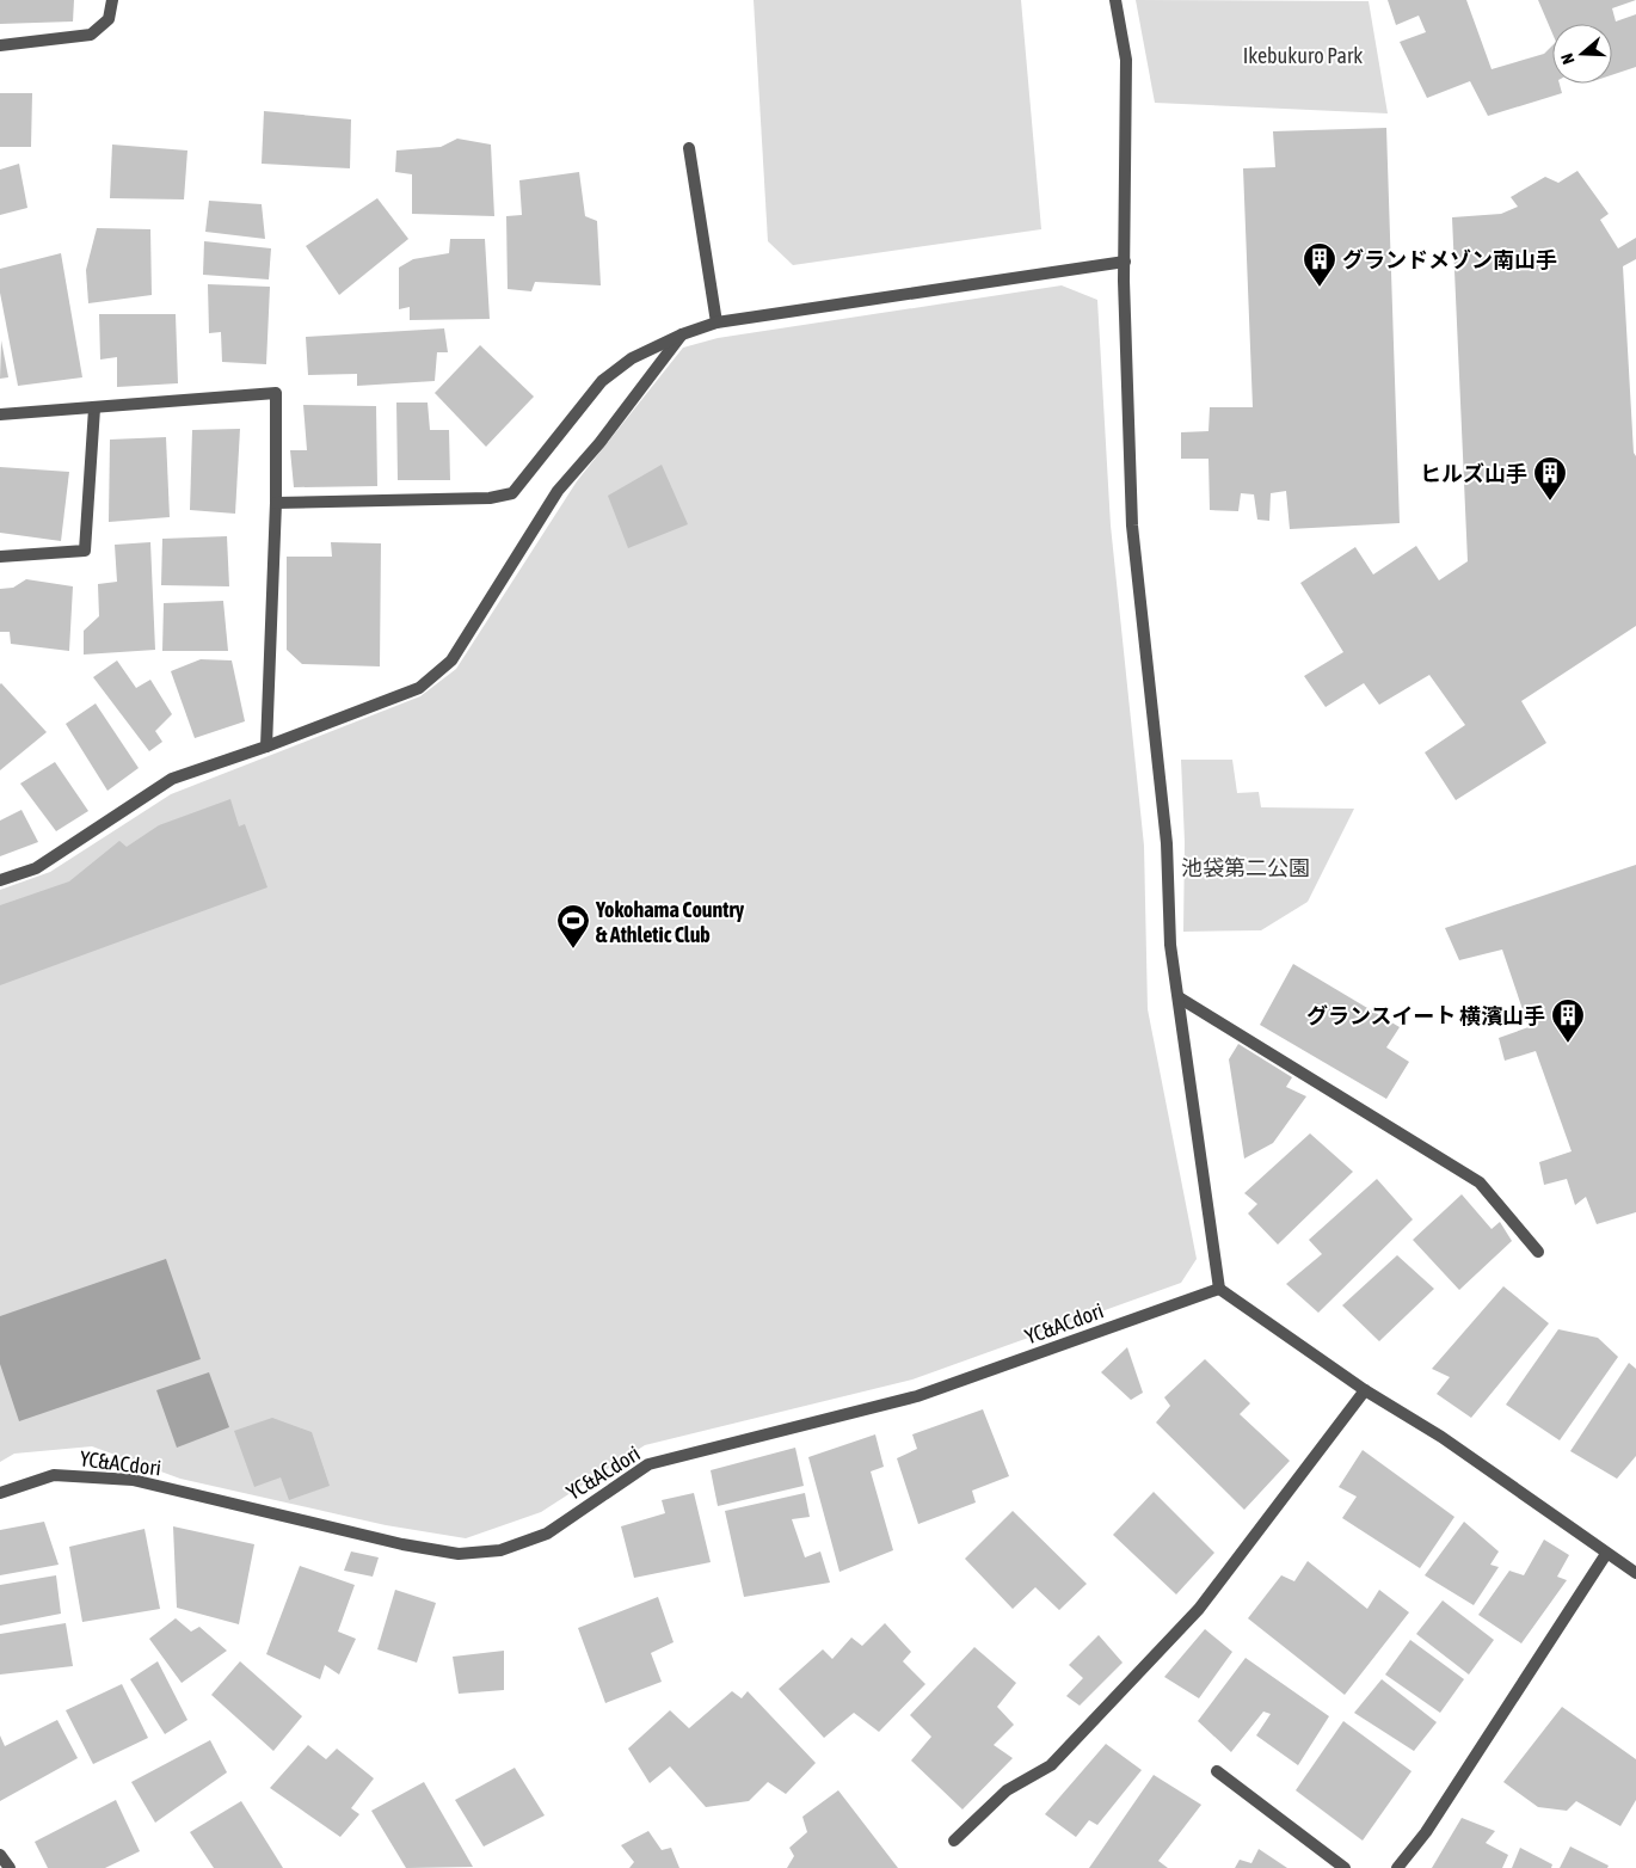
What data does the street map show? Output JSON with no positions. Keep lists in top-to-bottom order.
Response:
{
  "streets": {
    "street": ["YC&ACdori"]
  },
  "parks": ["Ikebukuro Park", "池袋第二公園"],
  "places": {
    "building": ["グランドメゾン南山手", "ヒルズ山手", "グランスイート 横濱山手"],
    "sports": ["Yokohama Country & Athletic Club"]
  },
  "north": "left"
}
